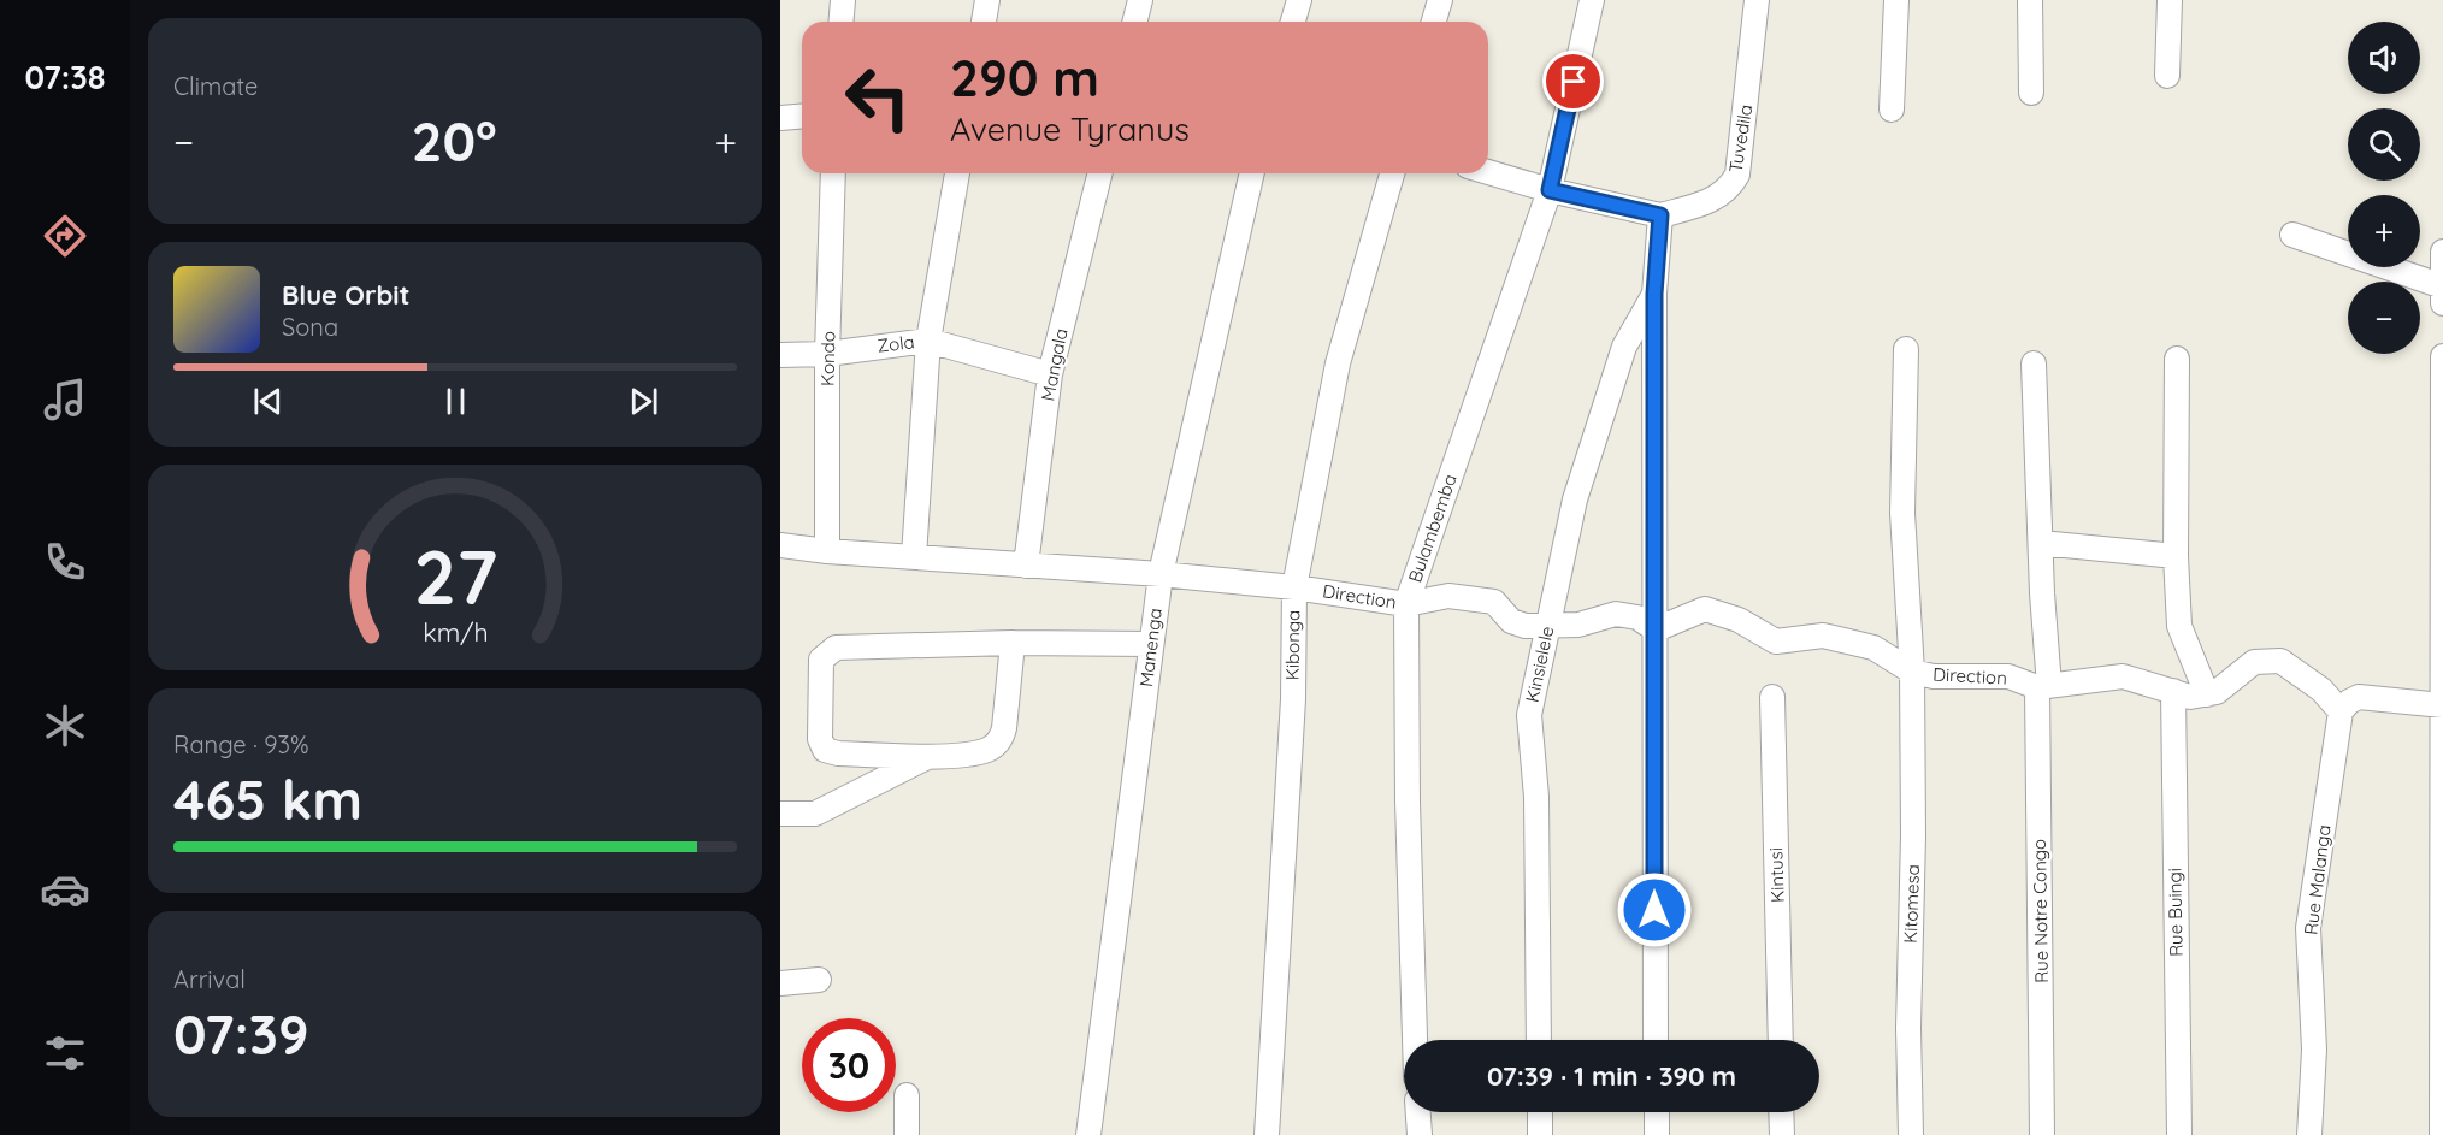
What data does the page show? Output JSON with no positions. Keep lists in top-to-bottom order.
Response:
{
  "streets": {
    "street": [
      "Tuvedila",
      "Zola",
      "Kondo",
      "Mangala",
      "Bulambemba",
      "Direction",
      "Kibonga",
      "Manenga",
      "Kinsielele",
      "Kintusi",
      "Rue Malanga",
      "Kitomesa",
      "Rue Notre Congo",
      "Rue Buingi"
    ]
  },
  "crossings": [
    ["Zola", "Kondo"],
    ["Zola", "Mangala"],
    ["Kondo", "Direction"],
    ["Mangala", "Direction"],
    ["Bulambemba", "Direction"],
    ["Direction", "Kibonga"],
    ["Direction", "Manenga"],
    ["Direction", "Kinsielele"],
    ["Direction", "Kitomesa"],
    ["Direction", "Rue Notre Congo"],
    ["Direction", "Rue Buingi"]
  ],
  "page": {
    "tabs": "07:38",
    "tile": [
      "Climate",
      ["Range · 93%", "465 km"],
      ["Arrival", "07:39"]
    ],
    "map_buttons": ["+", "−"],
    "turn": ["290 m", "Avenue Tyranus"],
    "heat": ["−", "20°", "+"],
    "song": ["Blue Orbit", "Sona"],
    "limit": "30",
    "trip": "07:39 · 1 min · 390 m",
    "gauge": ["27", "km/h"]
  }
}
